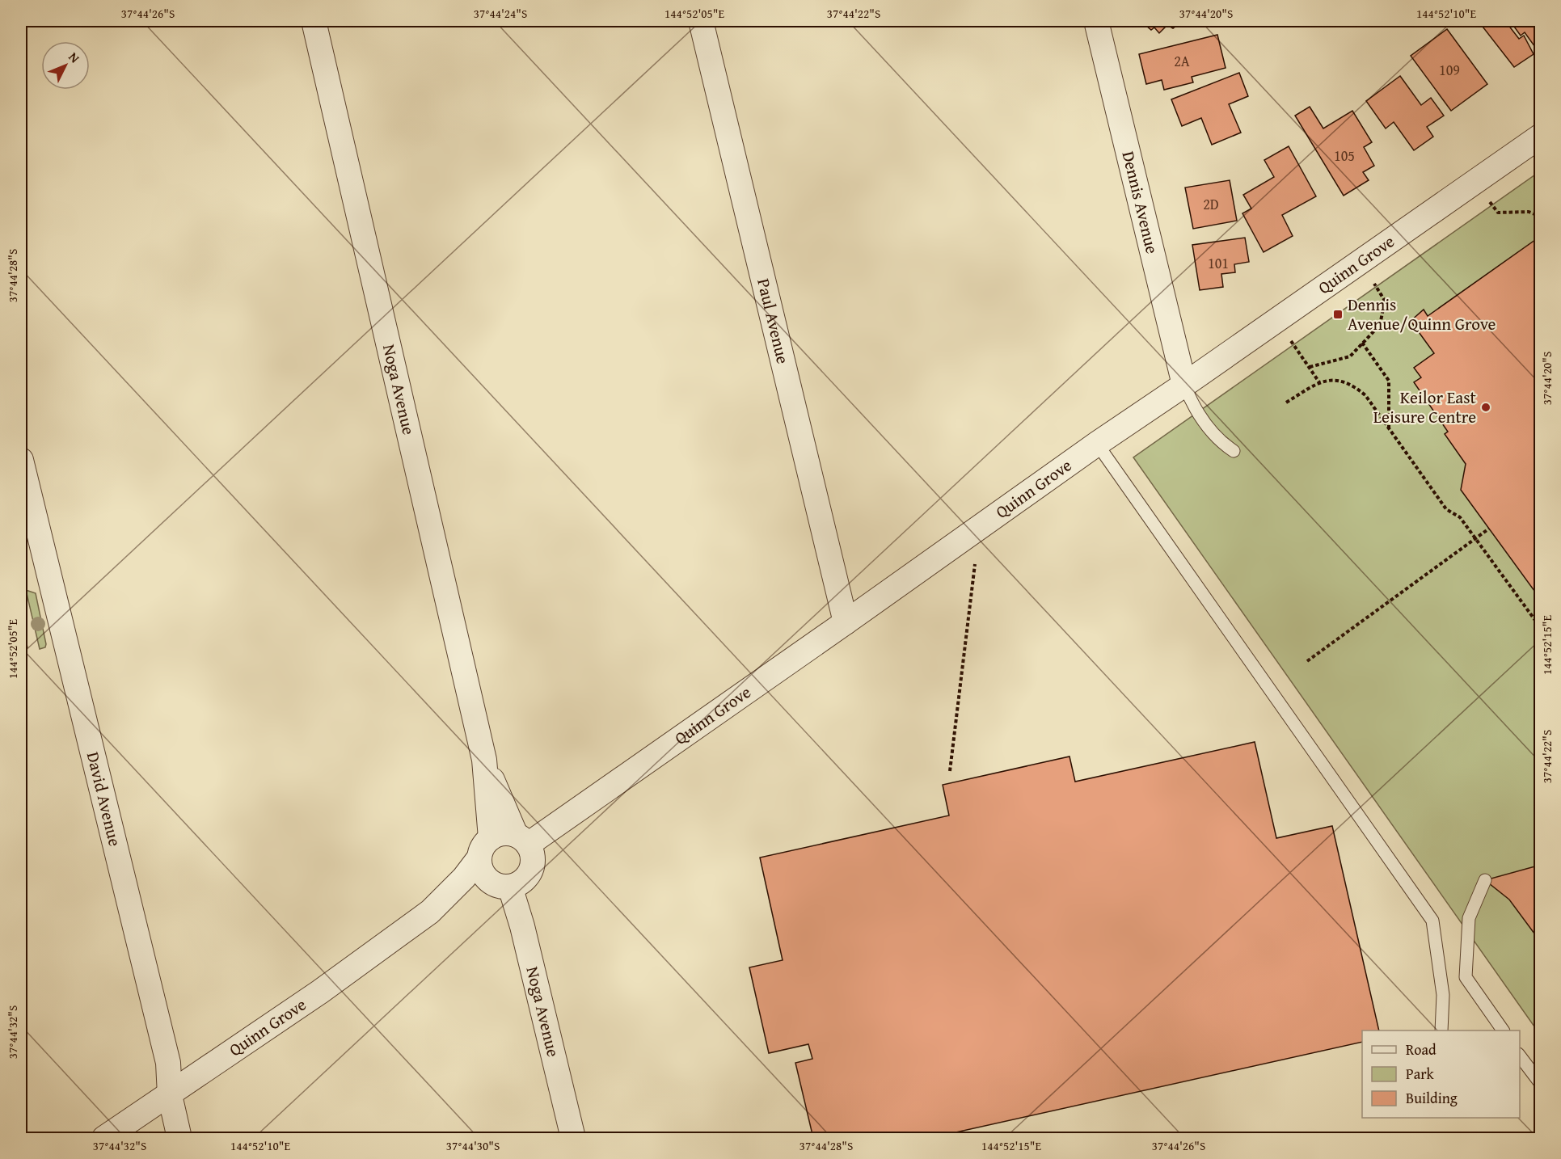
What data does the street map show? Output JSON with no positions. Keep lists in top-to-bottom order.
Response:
{
  "streets": {
    "street": [
      "Dennis Avenue",
      "Quinn Grove",
      "Paul Avenue",
      "Noga Avenue",
      "David Avenue"
    ]
  },
  "crossings": [
    ["Dennis Avenue", "Quinn Grove"],
    ["Quinn Grove", "Paul Avenue"],
    ["Quinn Grove", "Noga Avenue"],
    ["Quinn Grove", "David Avenue"]
  ],
  "places": {
    "transit": ["Dennis Avenue/Quinn Grove"],
    "other": ["Keilor East Leisure Centre"]
  },
  "house_numbers": [
    "2A",
    "109",
    "105",
    "2D",
    "101"
  ],
  "legend": ["Road", "Park", "Building"],
  "north": "top right",
  "coordinates": [
    "37°44'26\"S",
    "37°44'24\"S",
    "144°52'05\"E",
    "37°44'22\"S",
    "37°44'20\"S",
    "144°52'10\"E",
    "37°44'28\"S",
    "144°52'15\"E",
    "37°44'32\"S",
    "37°44'30\"S"
  ]
}
